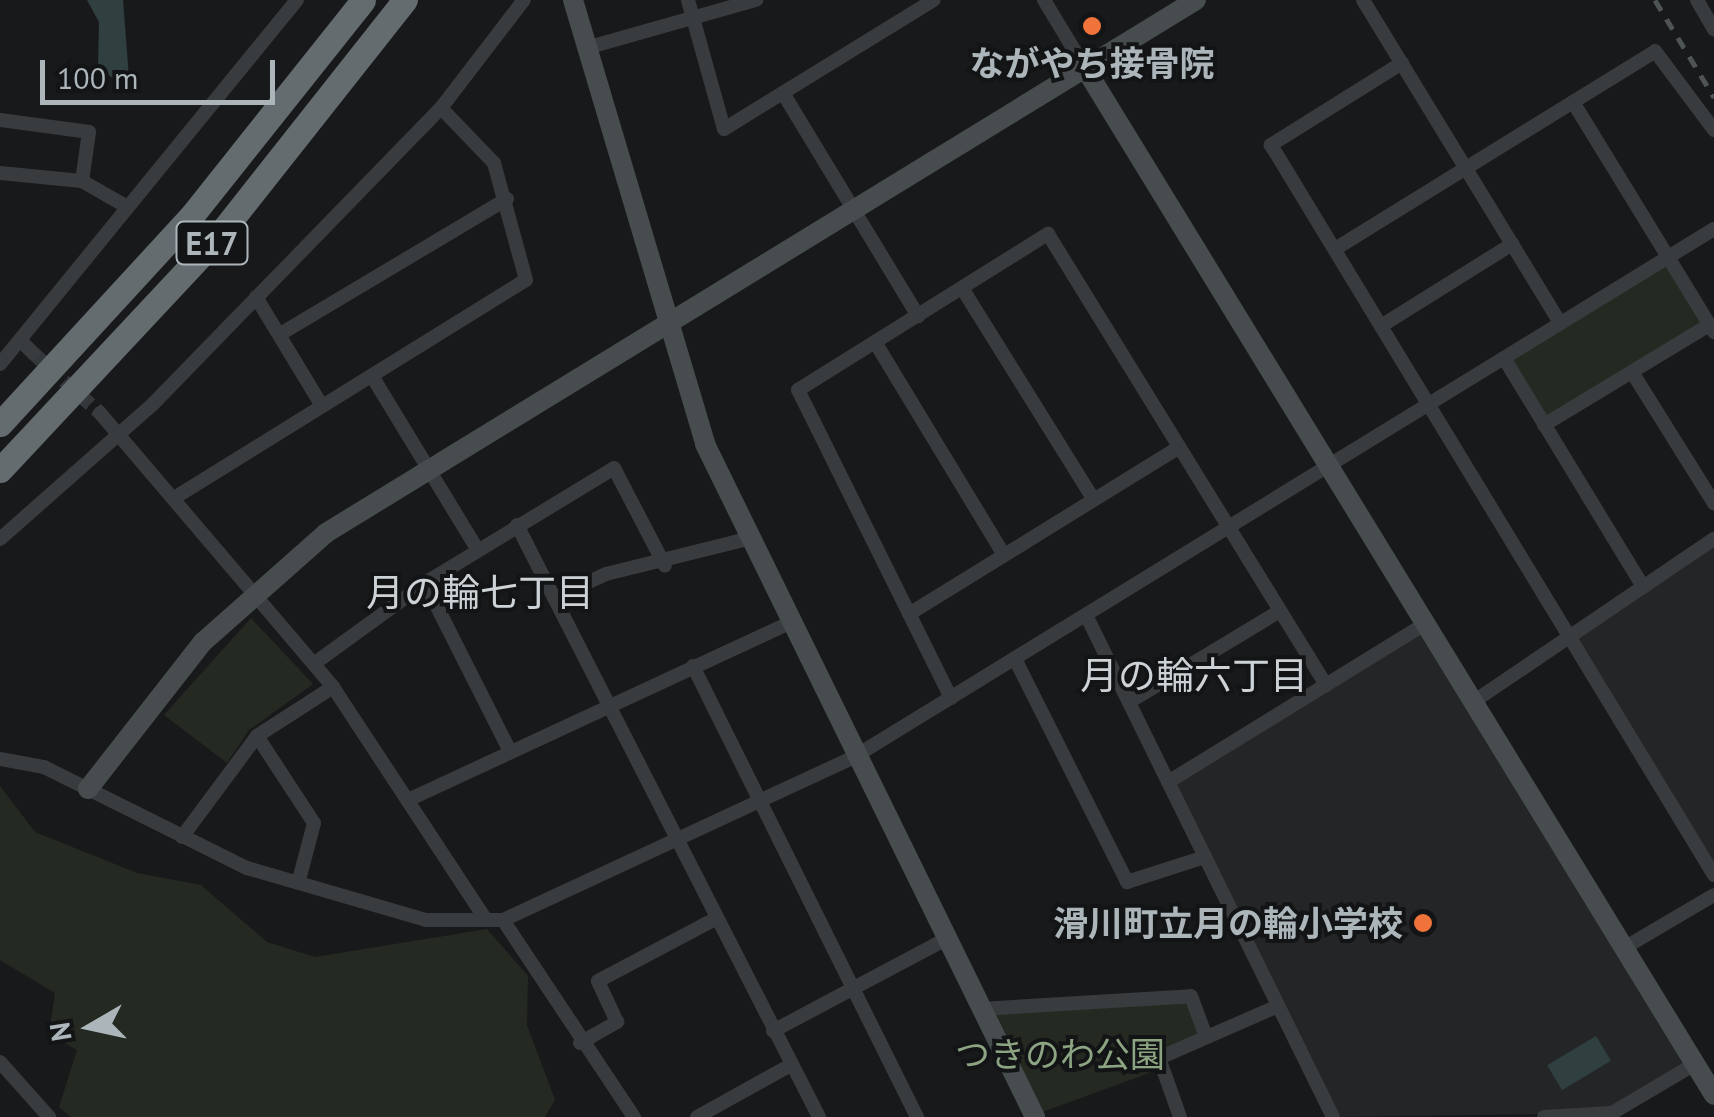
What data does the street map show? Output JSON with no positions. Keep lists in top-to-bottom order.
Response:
{
  "streets": {
    "highway": ["E17"]
  },
  "districts": ["月の輪七丁目", "月の輪六丁目"],
  "parks": ["つきのわ公園"],
  "places": ["ながやち接骨院", "滑川町立月の輪小学校"],
  "scale_bar": "100 m",
  "north": "left"
}
